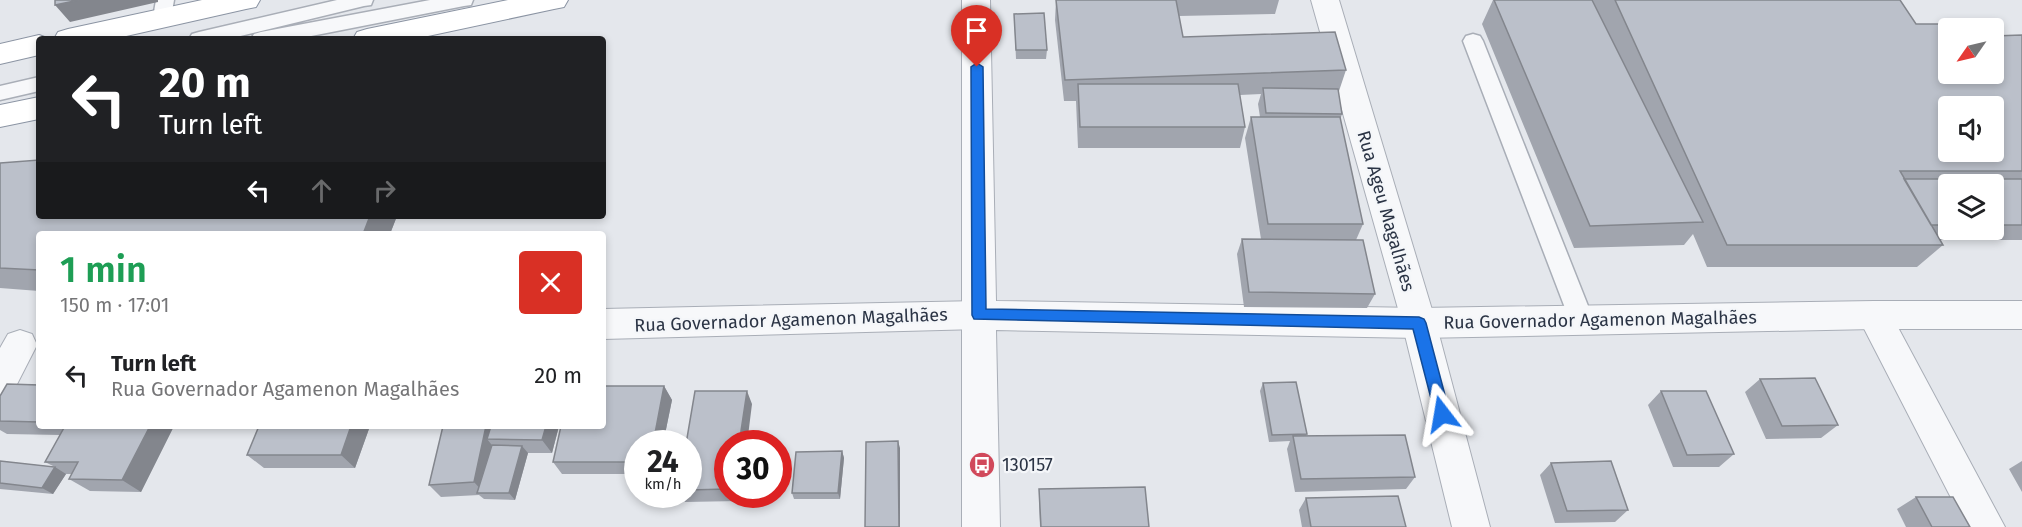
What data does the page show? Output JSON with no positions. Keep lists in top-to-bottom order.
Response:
{
  "streets": {
    "street": ["Rua Ageu Magalhães", "Rua Governador Agamenon Magalhães"]
  },
  "crossings": [
    ["Rua Ageu Magalhães", "Rua Governador Agamenon Magalhães"]
  ],
  "places": {
    "bus stop": ["130157"]
  },
  "north": "bottom left",
  "page": {
    "turn": ["20 m", "Turn left"],
    "heading": ["1 min", "150 m · 17:01"],
    "list": [
      {
        "name": "Turn left",
        "note": "Rua Governador Agamenon Magalhães",
        "value": "20 m"
      }
    ],
    "speed": "24 km/h",
    "limit": "30"
  }
}
